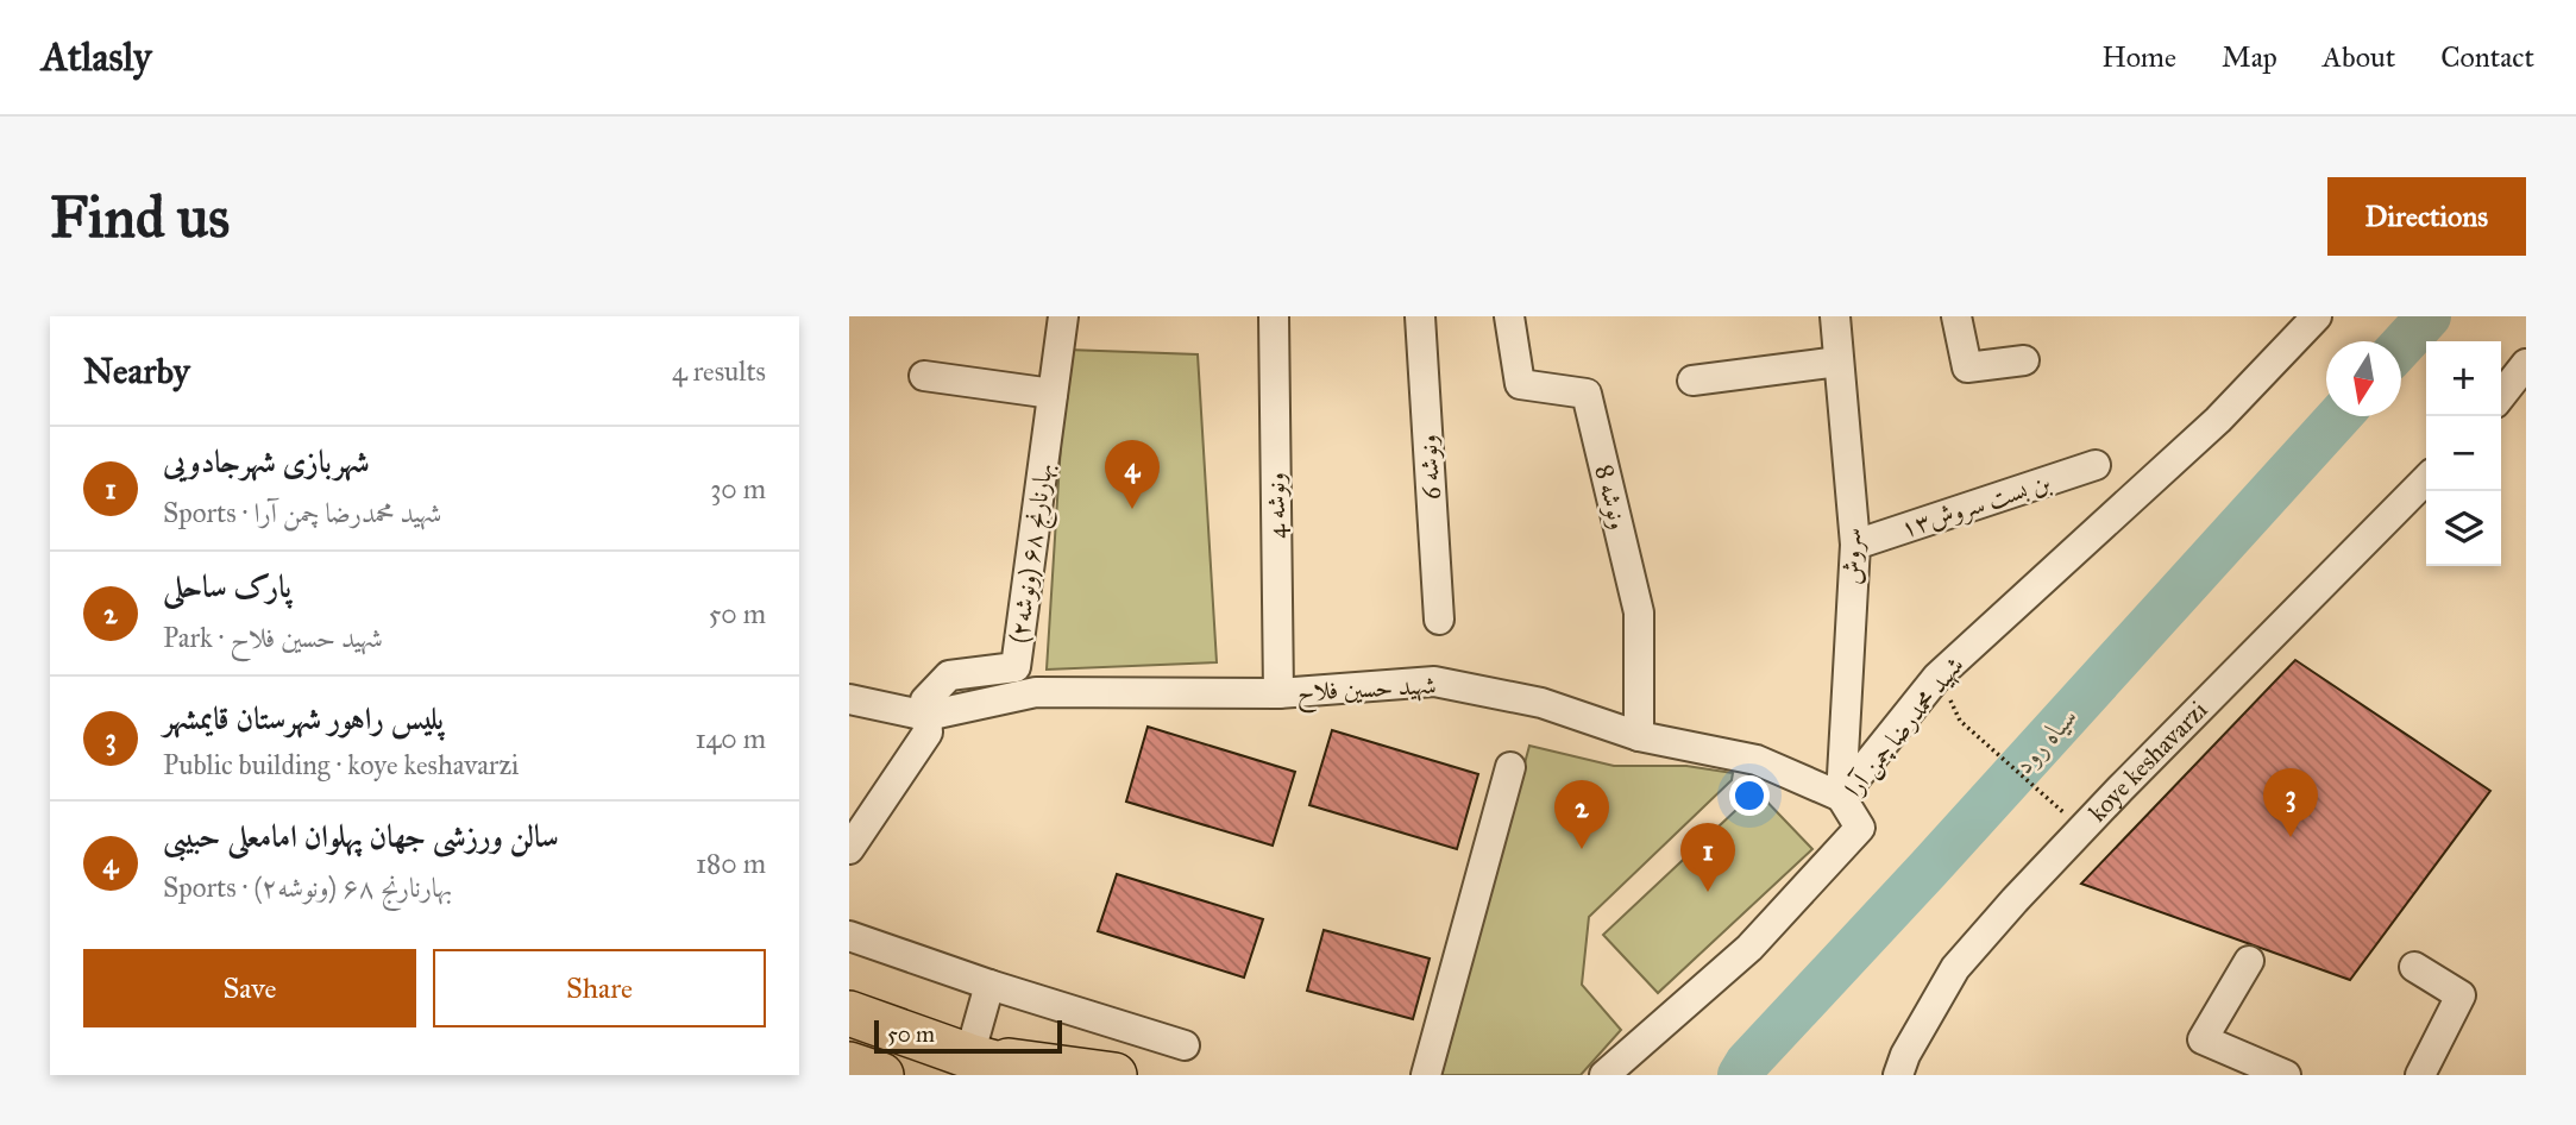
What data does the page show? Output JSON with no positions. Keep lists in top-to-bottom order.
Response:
{
  "streets": {
    "street": [
      "ونوشه 6",
      "ونوشه 8",
      "ونوشه 4",
      "بن بست سروش۱۳",
      "بهارنارنج ۶۸ (ونوشه۲)",
      "سروش",
      "شهید حسین فلاح",
      "شهید محمدرضا چمن آرا",
      "koye keshavarzi"
    ]
  },
  "crossings": [
    ["ونوشه 8", "شهید حسین فلاح"],
    ["ونوشه 4", "شهید حسین فلاح"],
    ["بن بست سروش۱۳", "سروش"],
    ["بهارنارنج ۶۸ (ونوشه۲)", "شهید حسین فلاح"],
    ["سروش", "شهید حسین فلاح"],
    ["سروش", "شهید محمدرضا چمن آرا"],
    ["شهید حسین فلاح", "شهید محمدرضا چمن آرا"]
  ],
  "water": ["سیاه رود"],
  "scale_bar": "50 m",
  "north": "bottom",
  "page": {
    "header": "Atlasly",
    "nav": [
      "Home",
      "Map",
      "About",
      "Contact"
    ],
    "buttons": [
      "Directions",
      ["Save", "Share"]
    ],
    "title": "Find us",
    "heading": ["Nearby", "4 results"],
    "map_buttons": ["+", "−"],
    "list": [
      {
        "mark": "1",
        "name": "شهربازی شهرجادویی",
        "note": "Sports · شهید محمدرضا چمن آرا",
        "value": "30 m"
      },
      {
        "mark": "2",
        "name": "پارک ساحلی",
        "note": "Park · شهید حسین فلاح",
        "value": "50 m"
      },
      {
        "mark": "3",
        "name": "پلیس راهور شهرستان قایمشهر",
        "note": "Public building · koye keshavarzi",
        "value": "140 m"
      },
      {
        "mark": "4",
        "name": "سالن ورزشی جهان پهلوان امامعلی حبیبی",
        "note": "Sports · بهارنارنج ۶۸ (ونوشه۲)",
        "value": "180 m"
      }
    ],
    "pins": [
      "4",
      "3",
      "2",
      "1"
    ],
    "scale": "50 m"
  }
}
